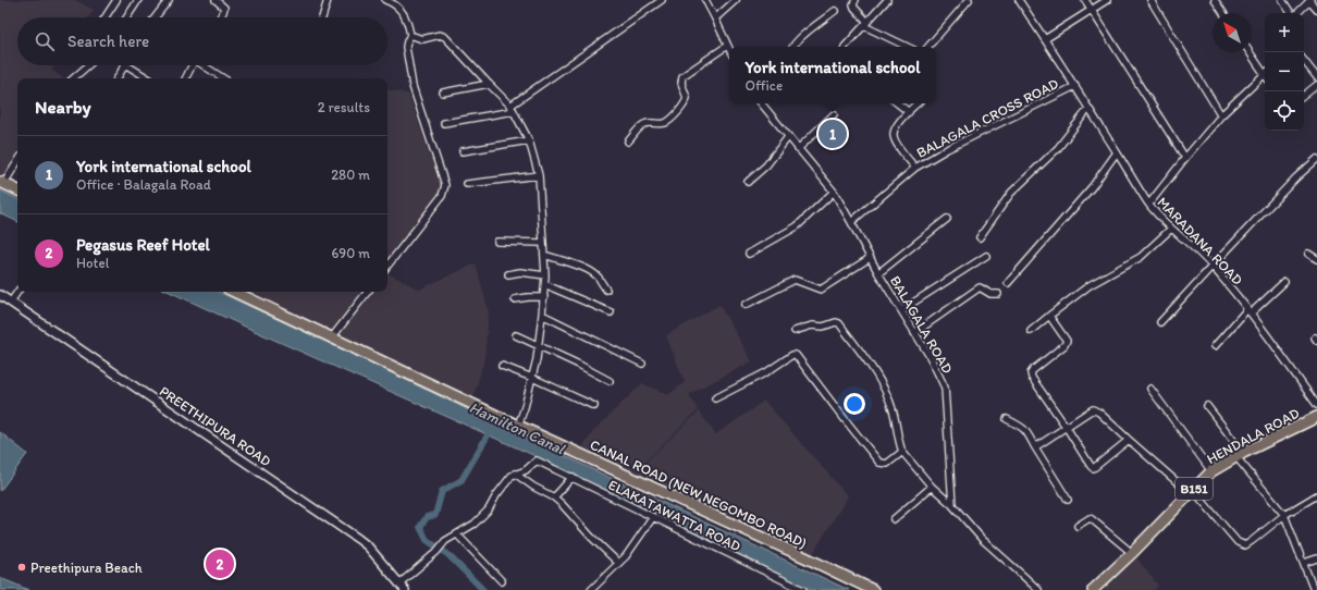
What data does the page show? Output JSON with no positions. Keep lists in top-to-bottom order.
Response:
{
  "streets": {
    "main road": ["HENDALA ROAD", "B151", "CANAL ROAD (NEW NEGOMBO ROAD)"],
    "street": [
      "BALAGALA CROSS ROAD",
      "MARADANA ROAD",
      "BALAGALA ROAD",
      "PREETHIPURA ROAD",
      "ELAKATAWATTA ROAD"
    ]
  },
  "crossings": [
    ["BALAGALA CROSS ROAD", "MARADANA ROAD"],
    ["BALAGALA CROSS ROAD", "BALAGALA ROAD"]
  ],
  "water": ["Hamilton Canal"],
  "places": ["Preethipura Beach"],
  "north": "top left",
  "page": {
    "map_buttons": ["+", "−"],
    "search": "Search here",
    "popup": ["York international school", "Office"],
    "heading": ["Nearby", "2 results"],
    "pins": ["1", "2"],
    "list": [
      {
        "mark": "1",
        "name": "York international school",
        "note": "Office · Balagala Road",
        "value": "280 m"
      },
      {
        "mark": "2",
        "name": "Pegasus Reef Hotel",
        "note": "Hotel",
        "value": "690 m"
      }
    ]
  }
}
